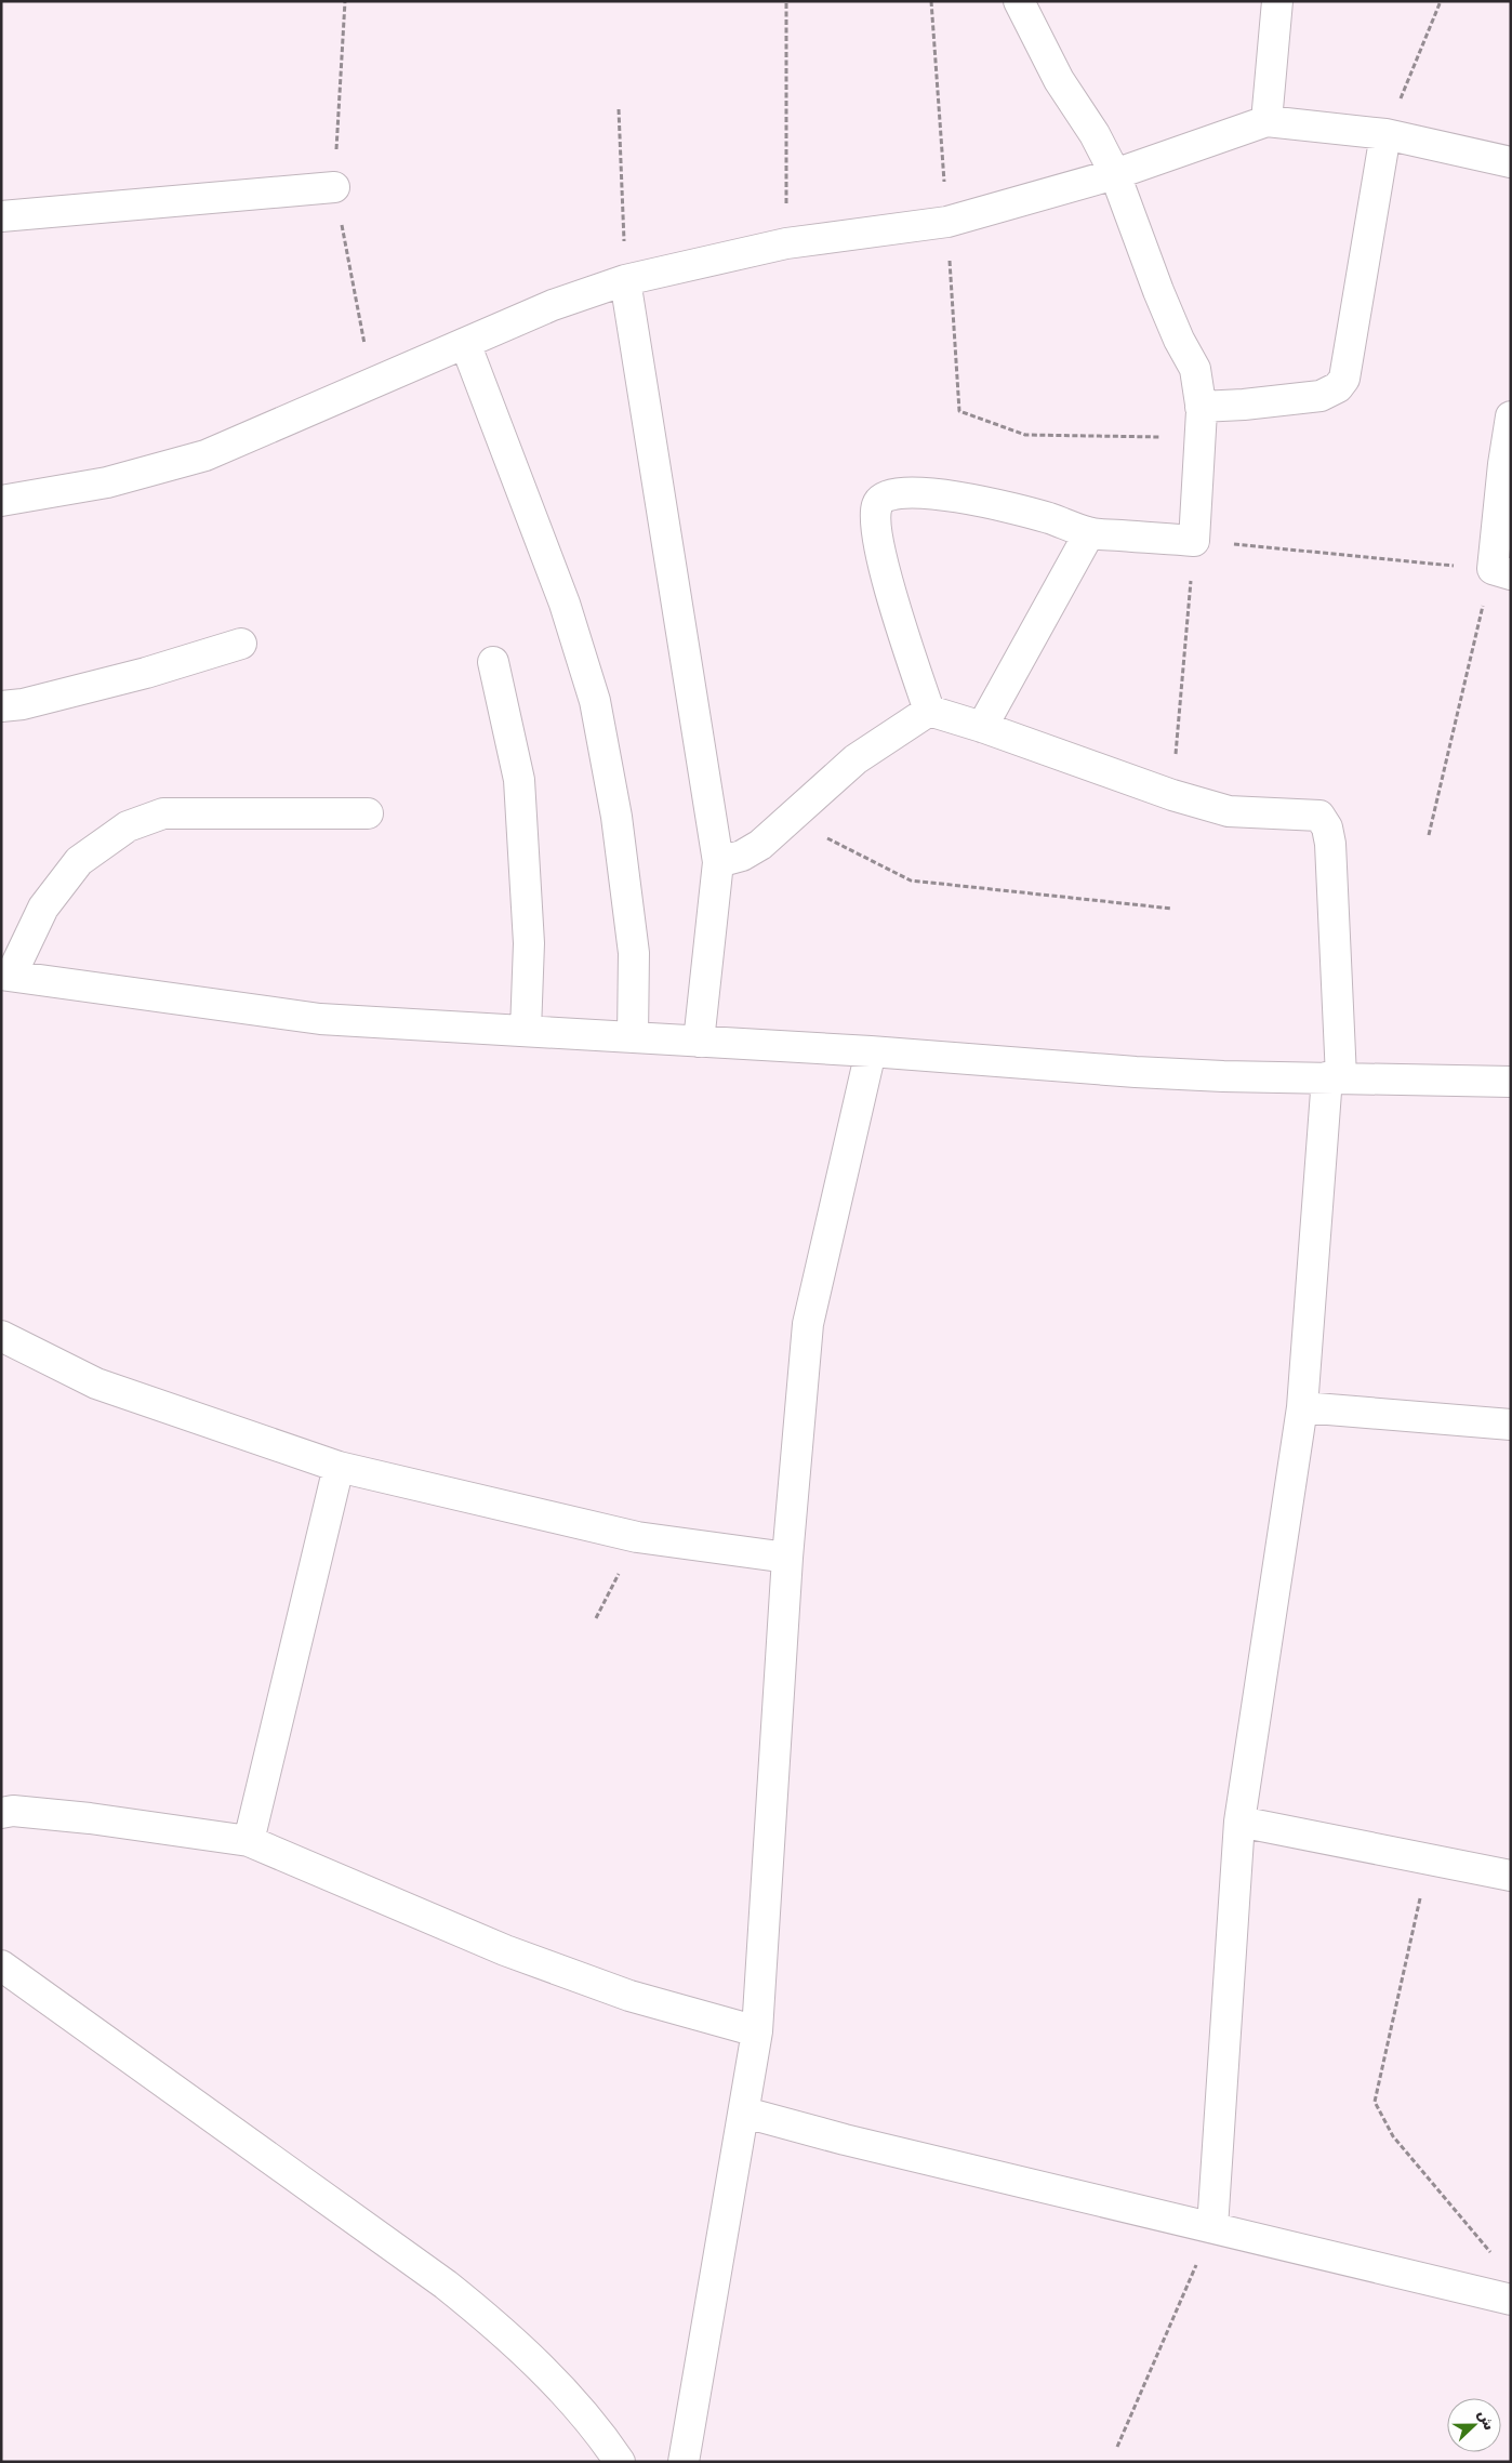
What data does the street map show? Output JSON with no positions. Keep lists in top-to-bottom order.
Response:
{
  "north": "right"
}
